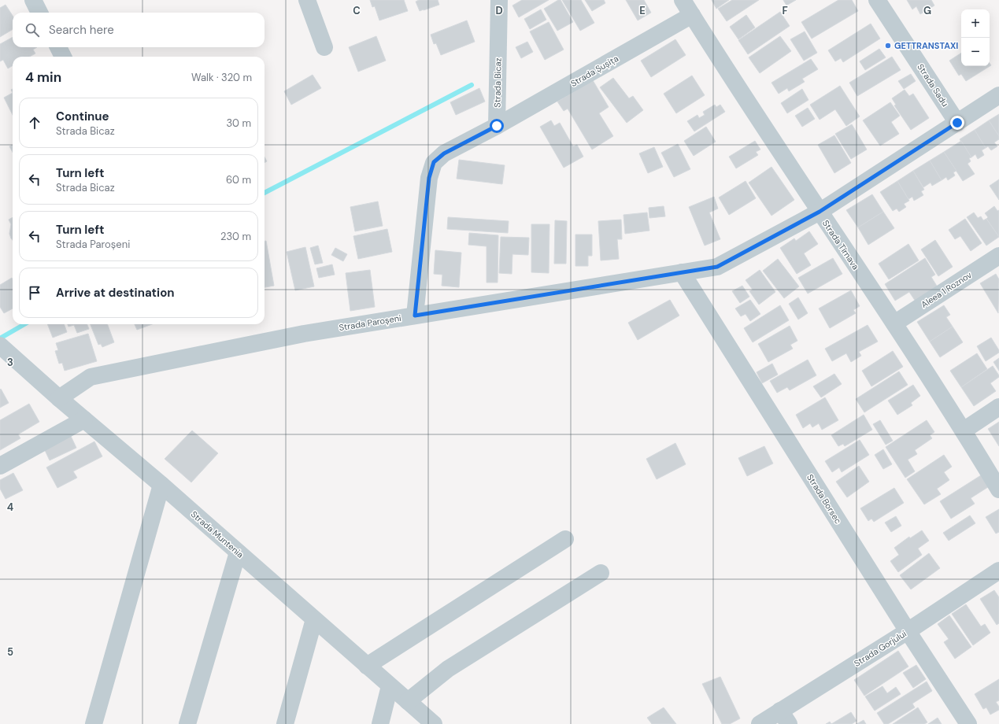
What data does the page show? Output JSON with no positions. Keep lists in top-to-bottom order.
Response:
{
  "streets": {
    "street": [
      "Strada Șușița",
      "Strada Bicaz",
      "Strada Sadu",
      "Strada Tîrnava",
      "Aleea 1 Roznov",
      "Strada Paroșeni",
      "Strada Borsec",
      "Strada Muntenia",
      "Strada Gorjului"
    ]
  },
  "crossings": [
    ["Strada Șușița", "Strada Bicaz"],
    ["Strada Șușița", "Strada Tîrnava"],
    ["Strada Sadu", "Strada Paroșeni"],
    ["Strada Tîrnava", "Aleea 1 Roznov"],
    ["Strada Tîrnava", "Strada Paroșeni"],
    ["Strada Paroșeni", "Strada Borsec"],
    ["Strada Paroșeni", "Strada Muntenia"],
    ["Strada Borsec", "Strada Gorjului"]
  ],
  "places": ["GETTRANSTAXI"],
  "page": {
    "map_buttons": ["+", "−"],
    "search": "Search here",
    "heading": ["4 min", "Walk · 320 m"],
    "list": [
      ["Continue", "Strada Bicaz", "30 m"],
      ["Turn left", "Strada Bicaz", "60 m"],
      ["Turn left", "Strada Paroșeni", "230 m"],
      "Arrive at destination"
    ]
  },
  "grid": {
    "columns": [
      "C",
      "D",
      "E",
      "F",
      "G"
    ],
    "rows": ["3", "4", "5"]
  }
}
